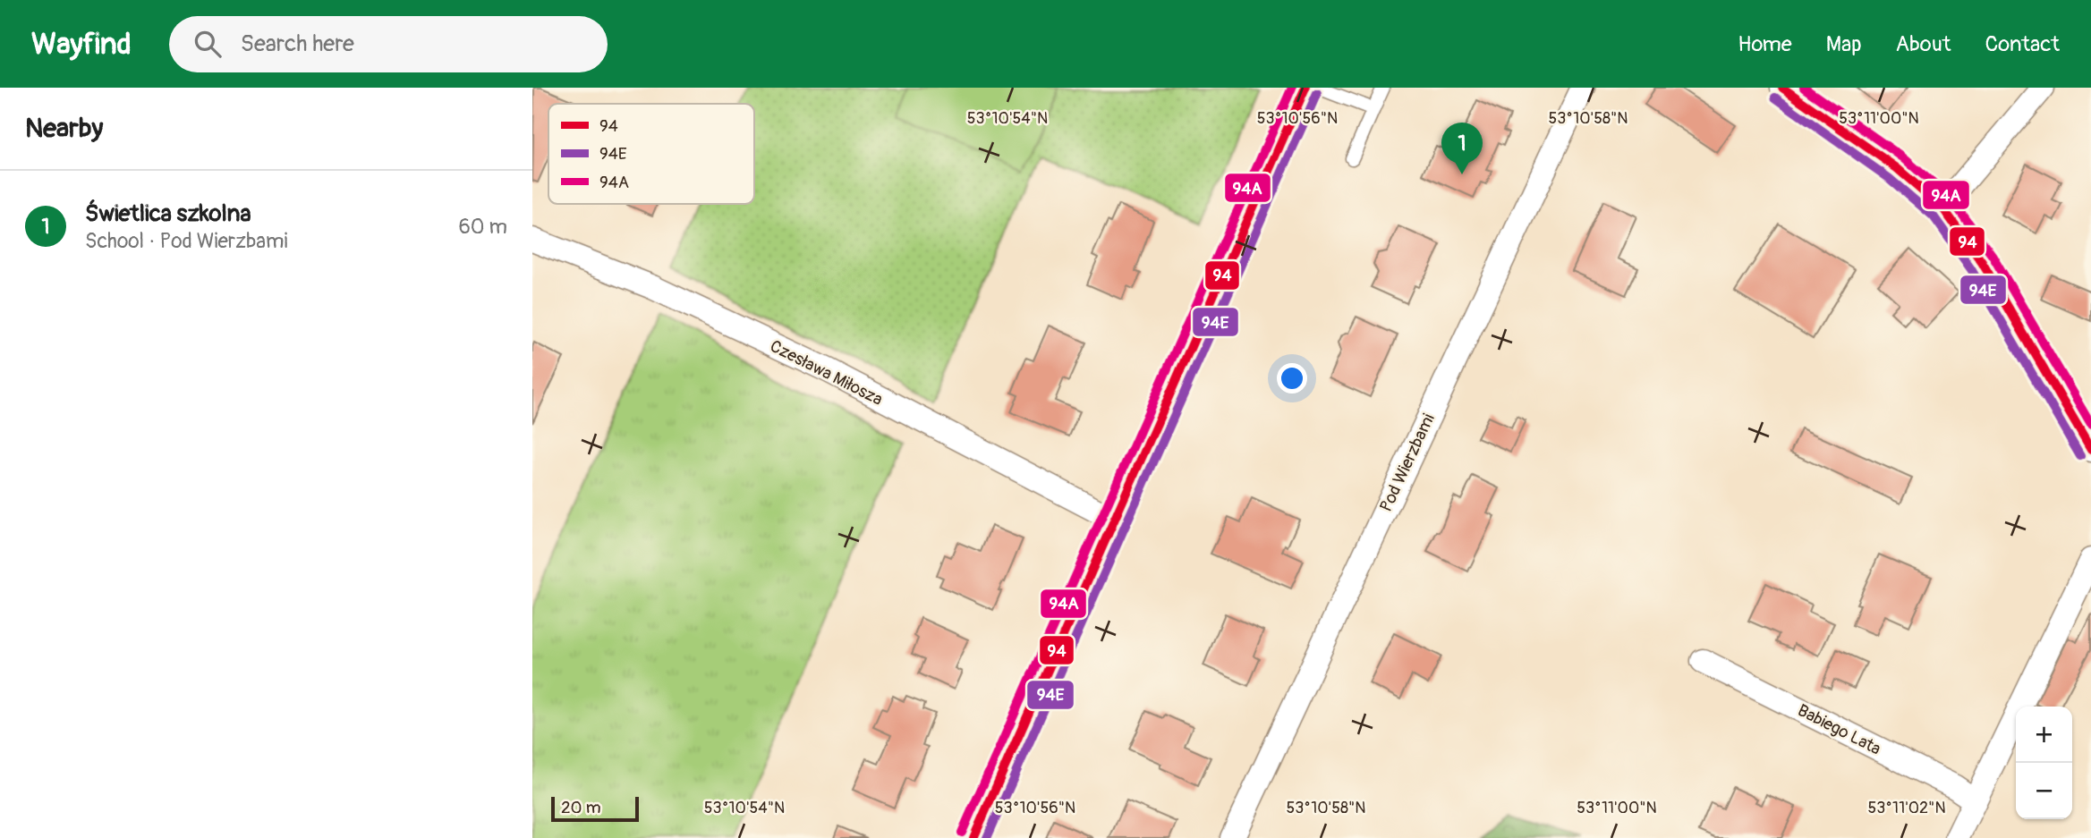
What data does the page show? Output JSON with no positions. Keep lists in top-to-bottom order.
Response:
{
  "streets": {
    "street": ["Czesława Miłosza", "Pod Wierzbami", "Babiego Lata"]
  },
  "lines": ["transit line 94", "transit line 94A", "transit line 94E"],
  "legend": ["94", "94E", "94A"],
  "scale_bar": "20 m",
  "page": {
    "header": "Wayfind",
    "search": "Search here",
    "nav": [
      "Home",
      "Map",
      "About",
      "Contact"
    ],
    "heading": "Nearby",
    "pins": "1",
    "list": [
      {
        "mark": "1",
        "name": "Świetlica szkolna",
        "note": "School · Pod Wierzbami",
        "value": "60 m"
      }
    ],
    "map_buttons": ["+", "−"],
    "scale": "20 m"
  },
  "coordinates": [
    "53°10'56\"N",
    "53°10'54\"N",
    "53°10'58\"N",
    "53°11'00\"N",
    "53°11'02\"N"
  ]
}
